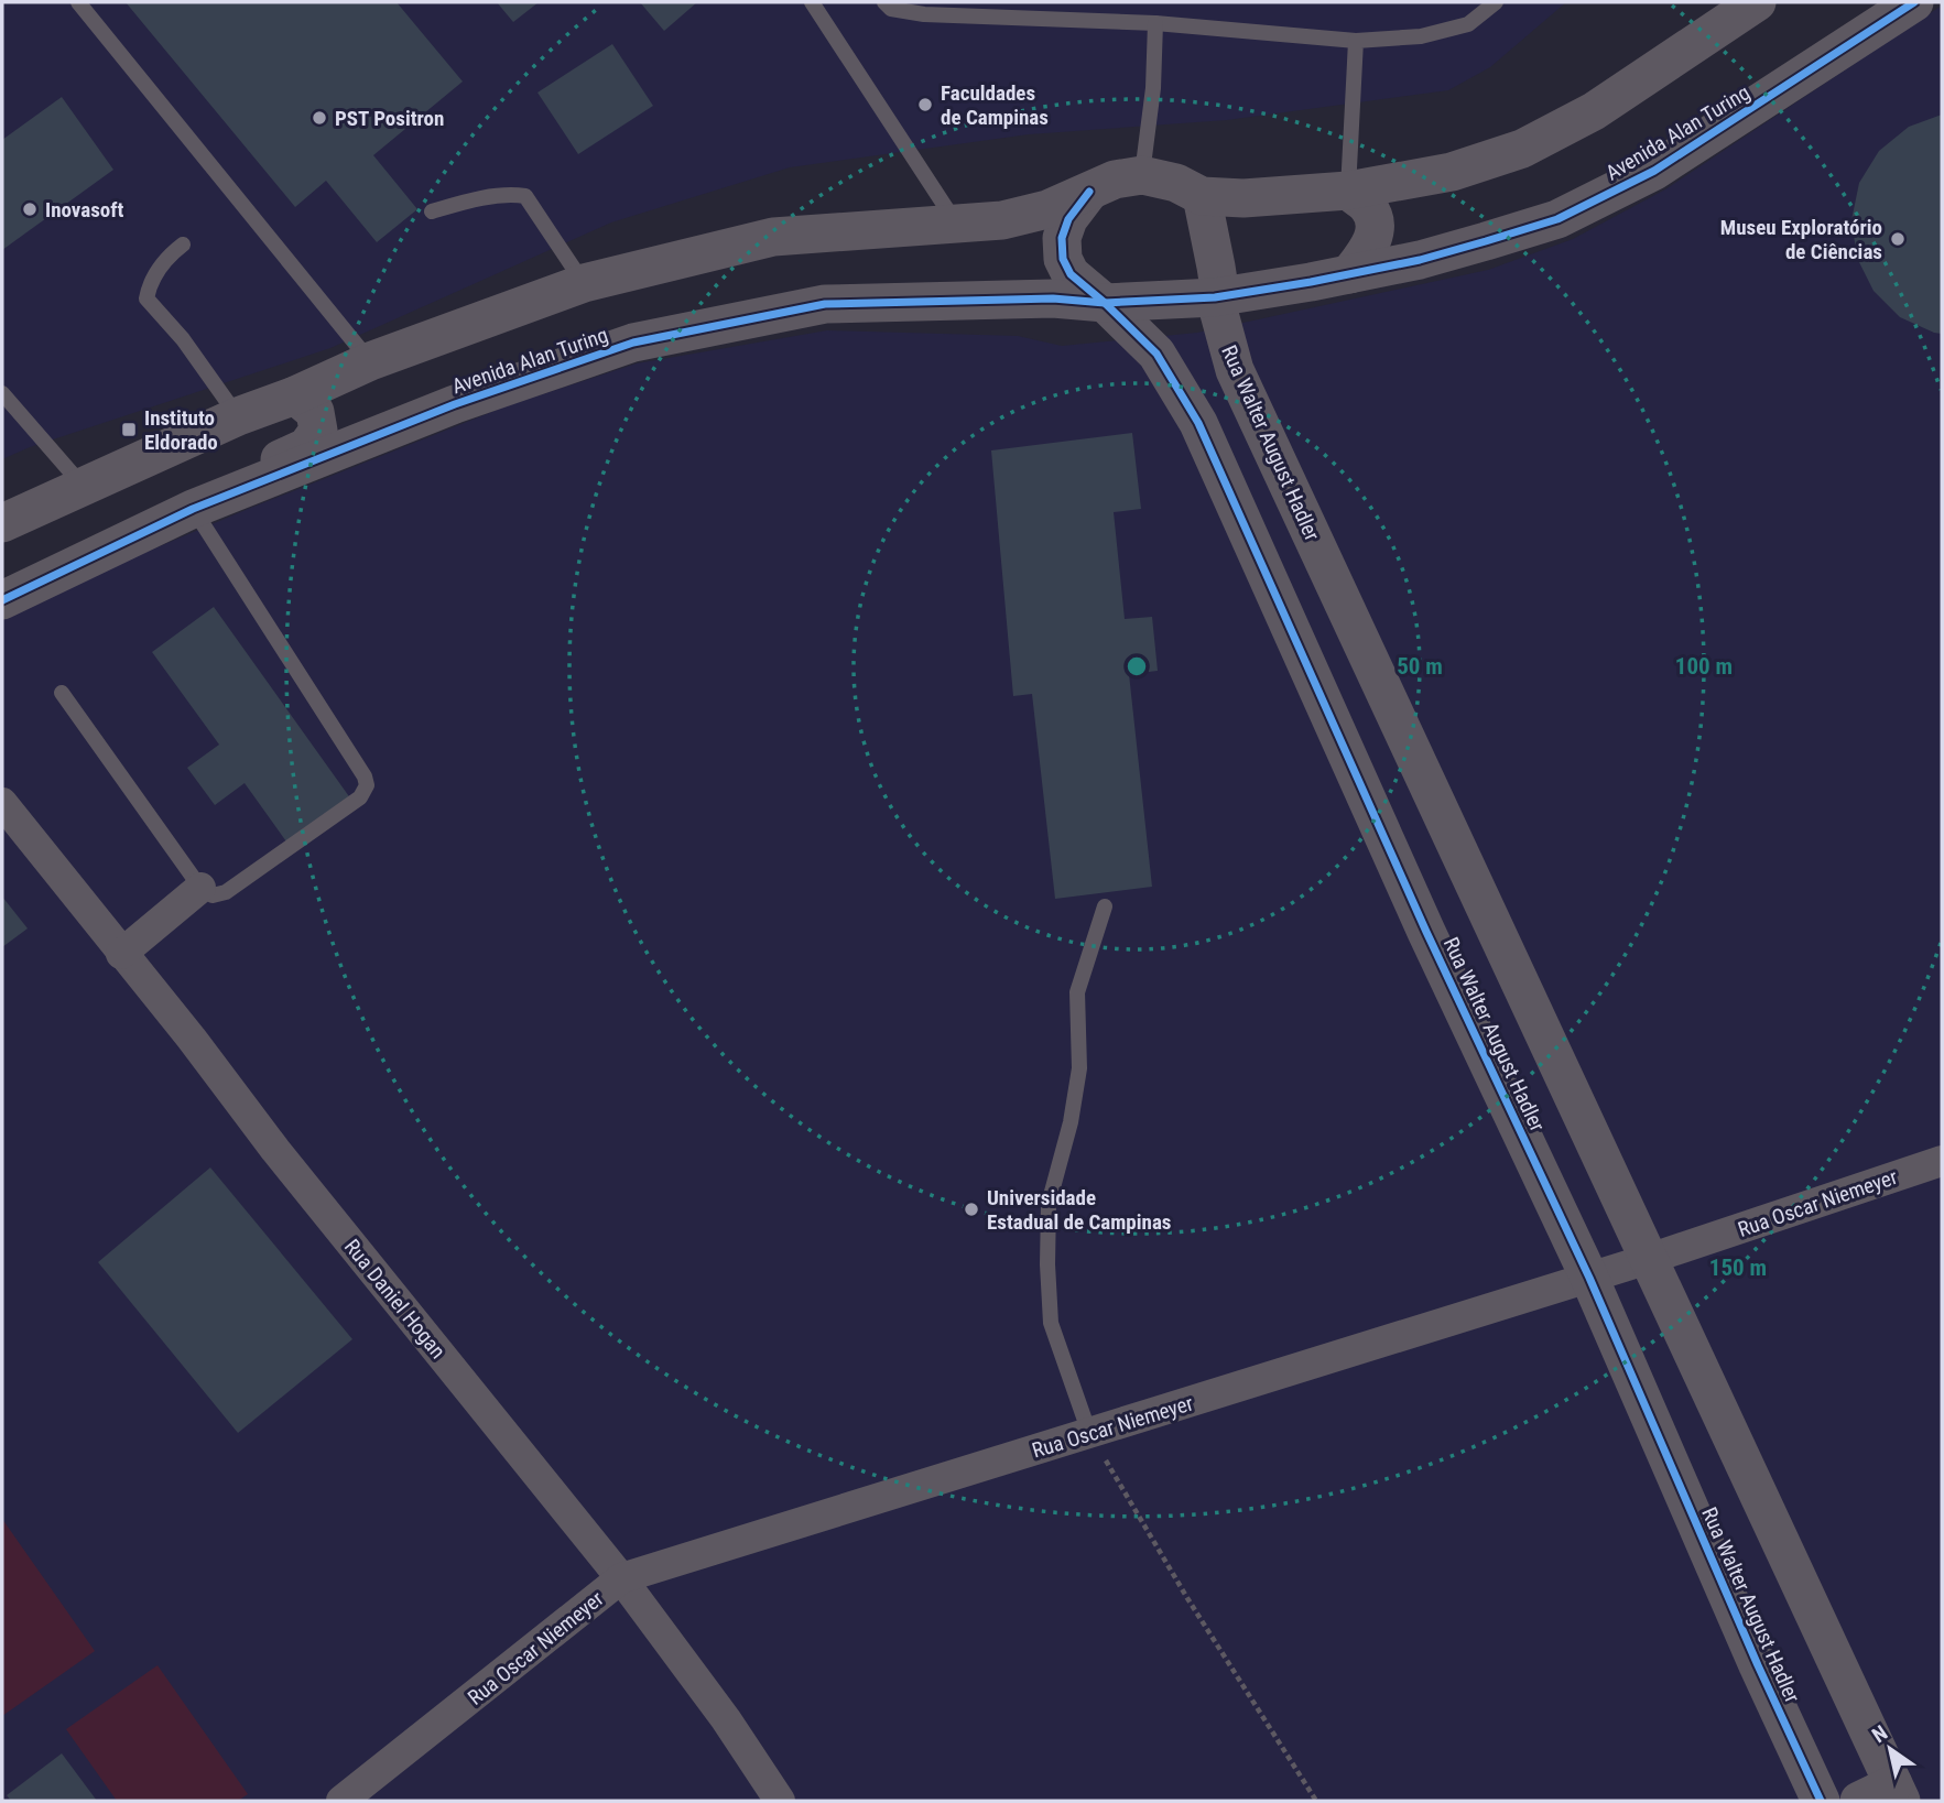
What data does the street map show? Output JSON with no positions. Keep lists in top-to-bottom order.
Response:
{
  "streets": {
    "street": [
      "Avenida Alan Turing",
      "Rua Walter August Hadler",
      "Rua Oscar Niemeyer",
      "Rua Daniel Hogan"
    ]
  },
  "crossings": [
    ["Avenida Alan Turing", "Rua Walter August Hadler"],
    ["Rua Walter August Hadler", "Rua Oscar Niemeyer"],
    ["Rua Oscar Niemeyer", "Rua Daniel Hogan"]
  ],
  "places": {
    "other": [
      "Faculdades de Campinas",
      "PST Positron",
      "Inovasoft",
      "Museu Exploratório de Ciências",
      "Universidade Estadual de Campinas"
    ],
    "transit": ["Instituto Eldorado"]
  },
  "north": "top left",
  "rings": ["50 m", "100 m", "150 m"]
}
